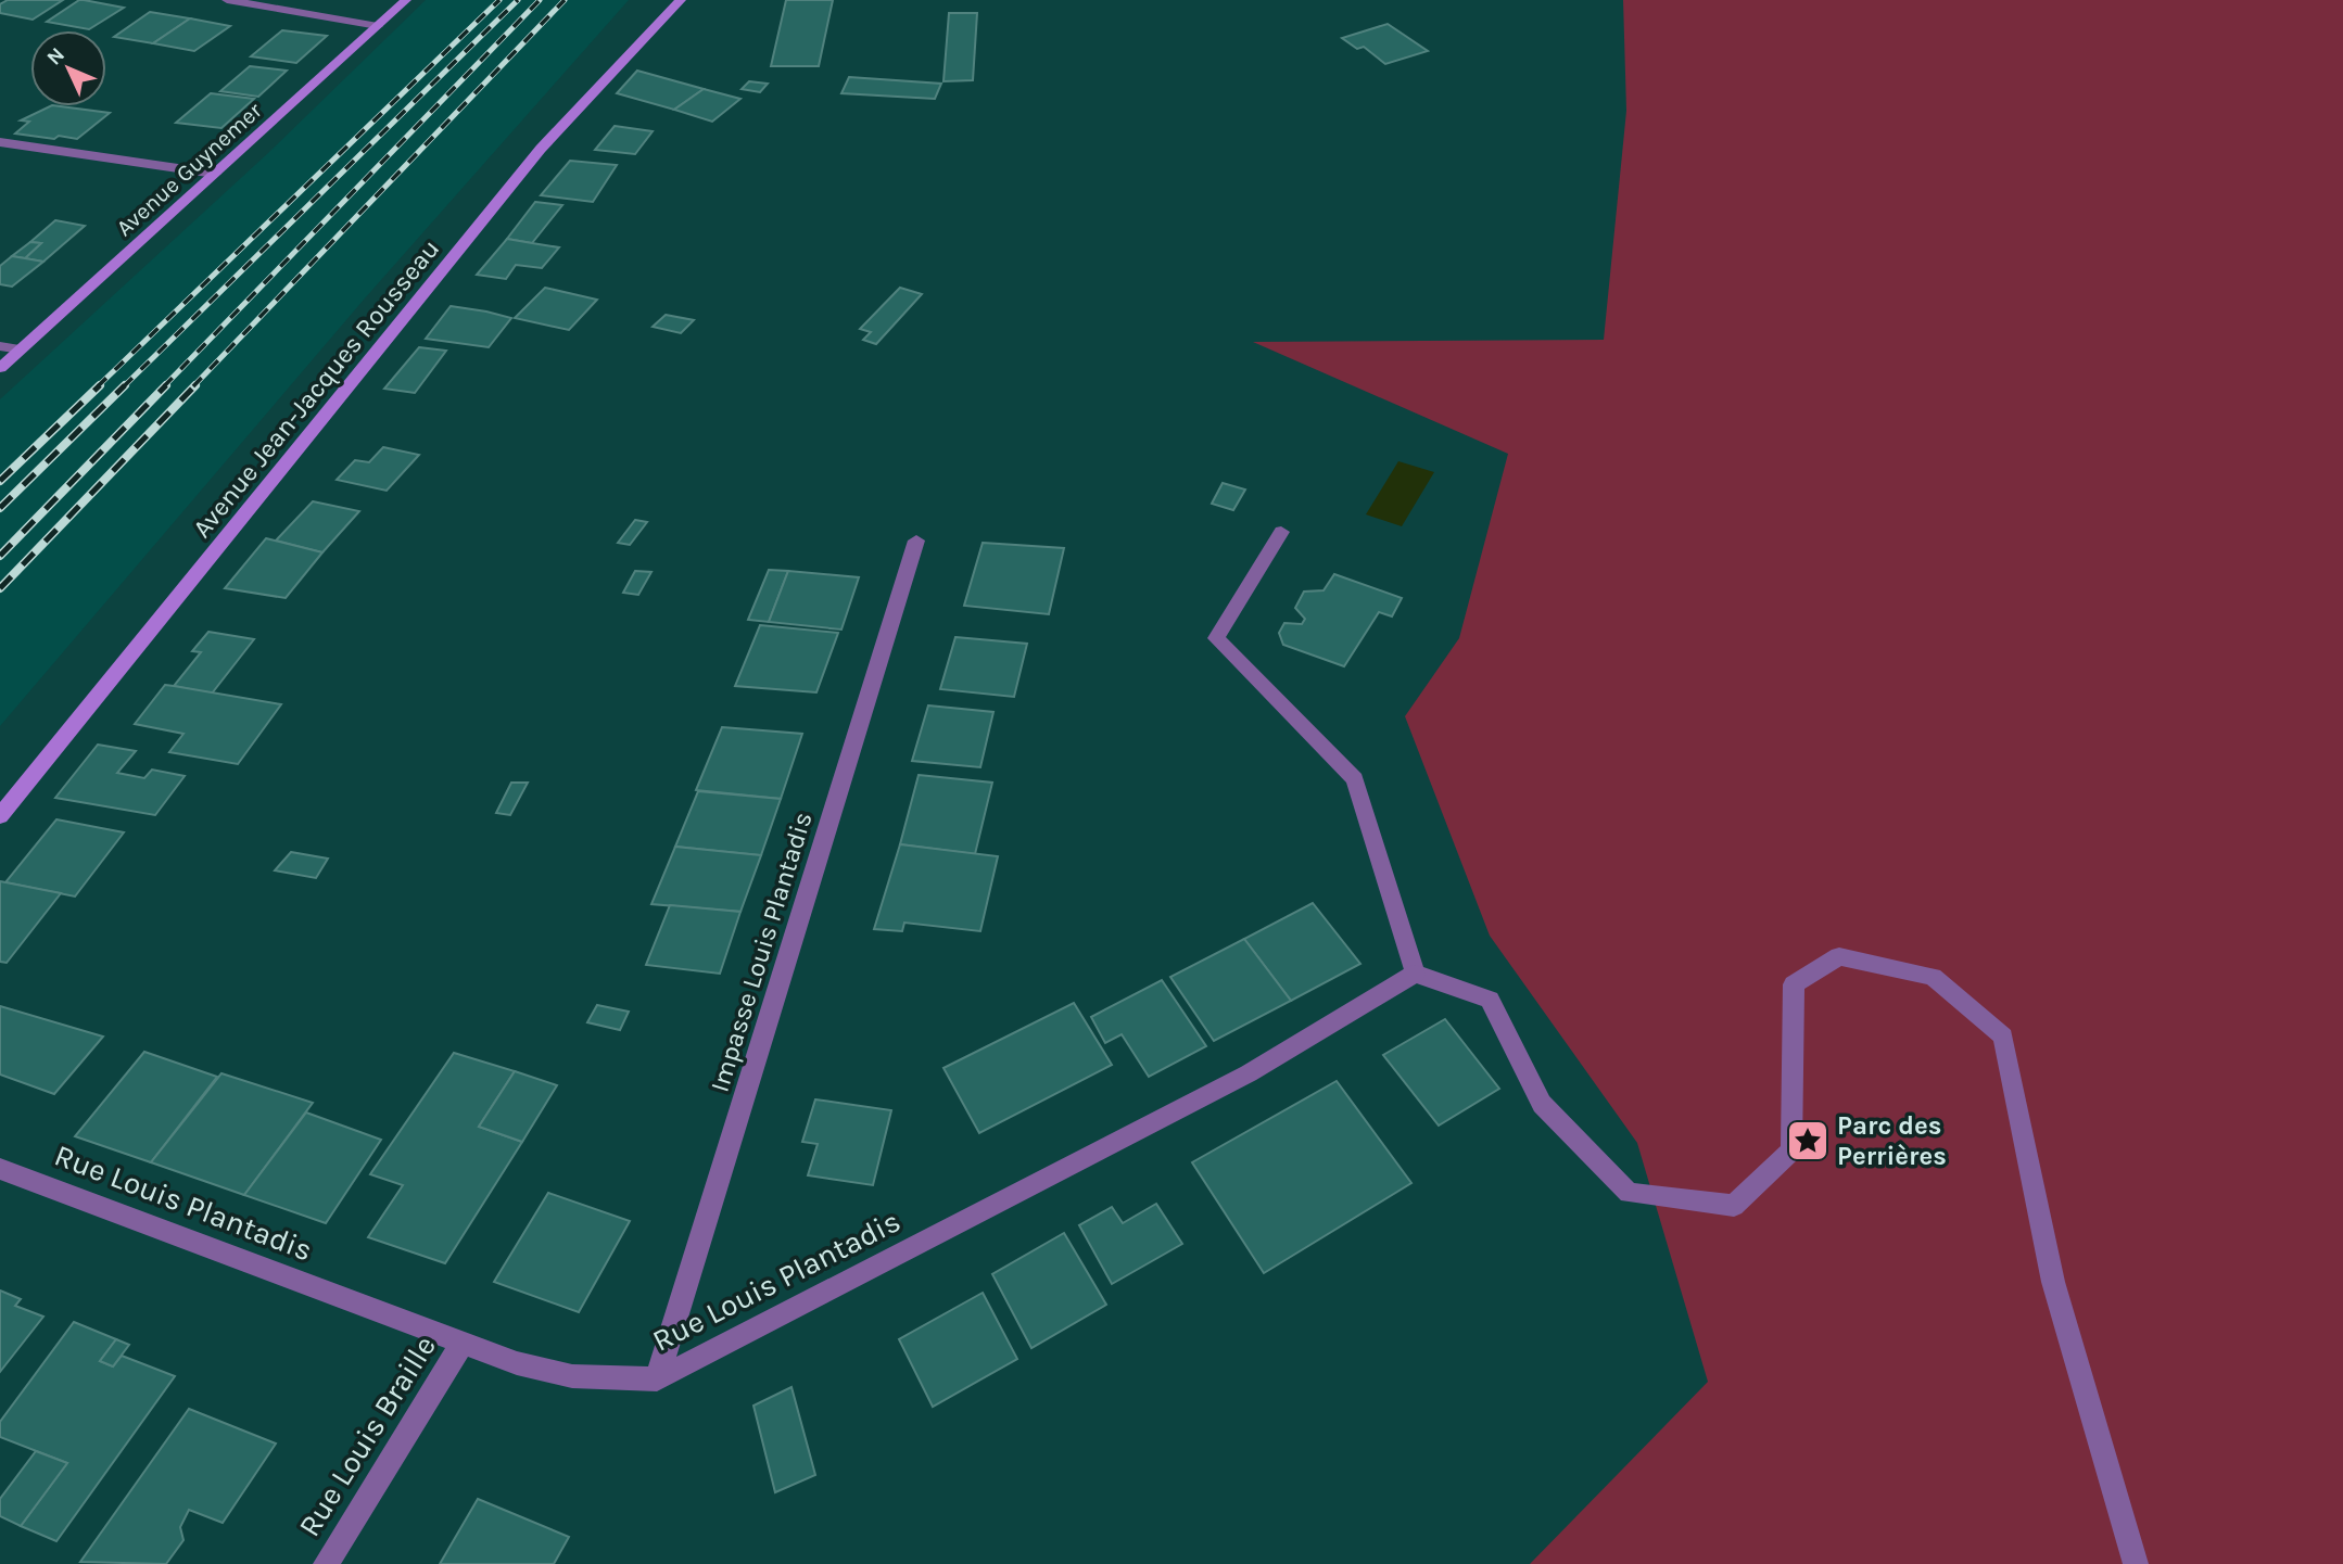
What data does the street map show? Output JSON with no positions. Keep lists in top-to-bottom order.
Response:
{
  "streets": {
    "main road": ["Avenue Guynemer", "Avenue Jean-Jacques Rousseau"],
    "street": ["Impasse Louis Plantadis", "Rue Louis Plantadis", "Rue Louis Braille"]
  },
  "crossings": [
    ["Impasse Louis Plantadis", "Rue Louis Plantadis"],
    ["Rue Louis Plantadis", "Rue Louis Braille"]
  ],
  "places": {
    "place": ["Parc des Perrières"]
  },
  "north": "top left"
}
